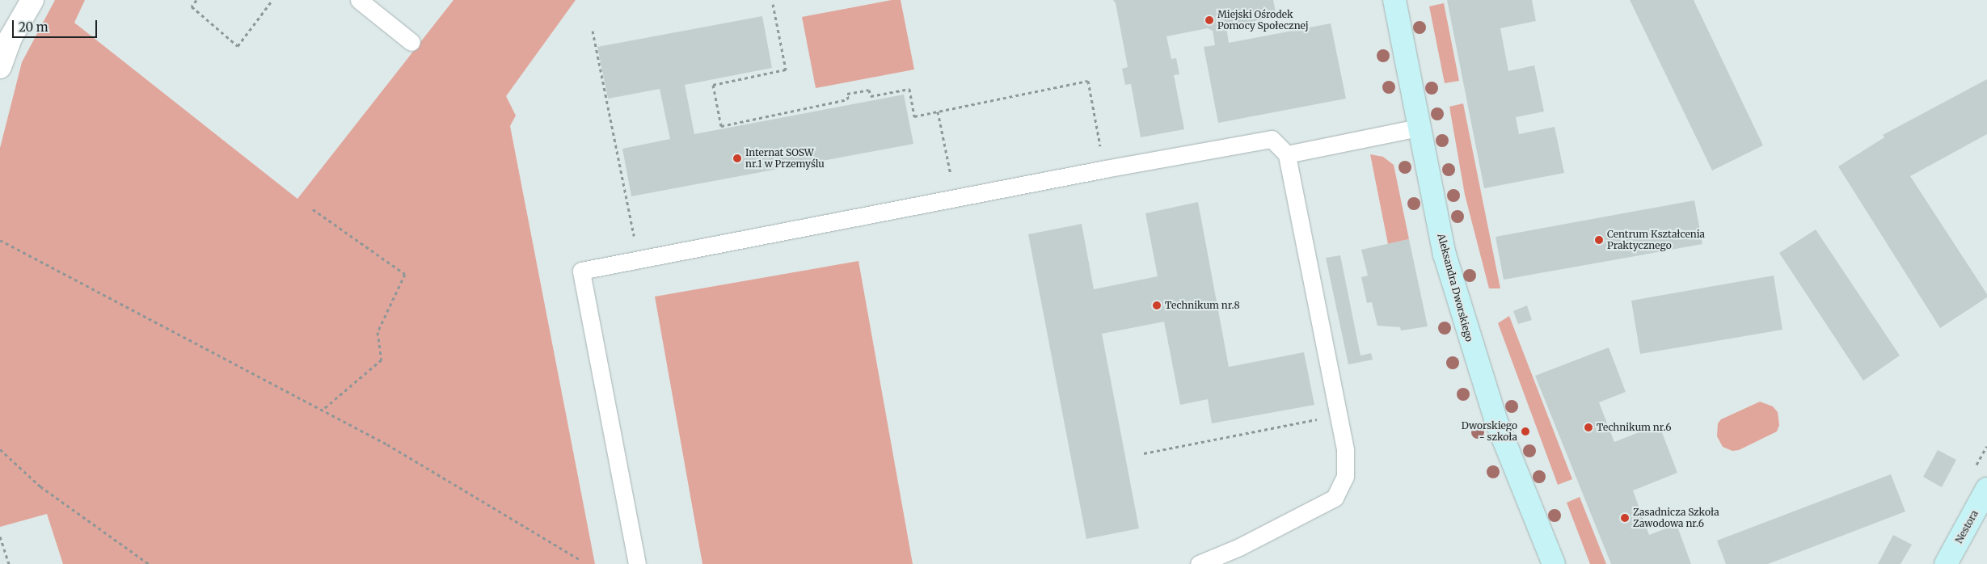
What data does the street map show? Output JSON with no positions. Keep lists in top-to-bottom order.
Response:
{
  "streets": {
    "street": ["Aleksandra Dworskiego", "Nestora"]
  },
  "places": [
    "Miejski Ośrodek Pomocy Społecznej",
    "Internat SOSW nr.1 w Przemyślu",
    "Centrum Kształcenia Praktycznego",
    "Technikum nr.8",
    "Technikum nr.6",
    "Dworskiego - szkoła",
    "Zasadnicza Szkoła Zawodowa nr.6"
  ],
  "scale_bar": "20 m"
}
